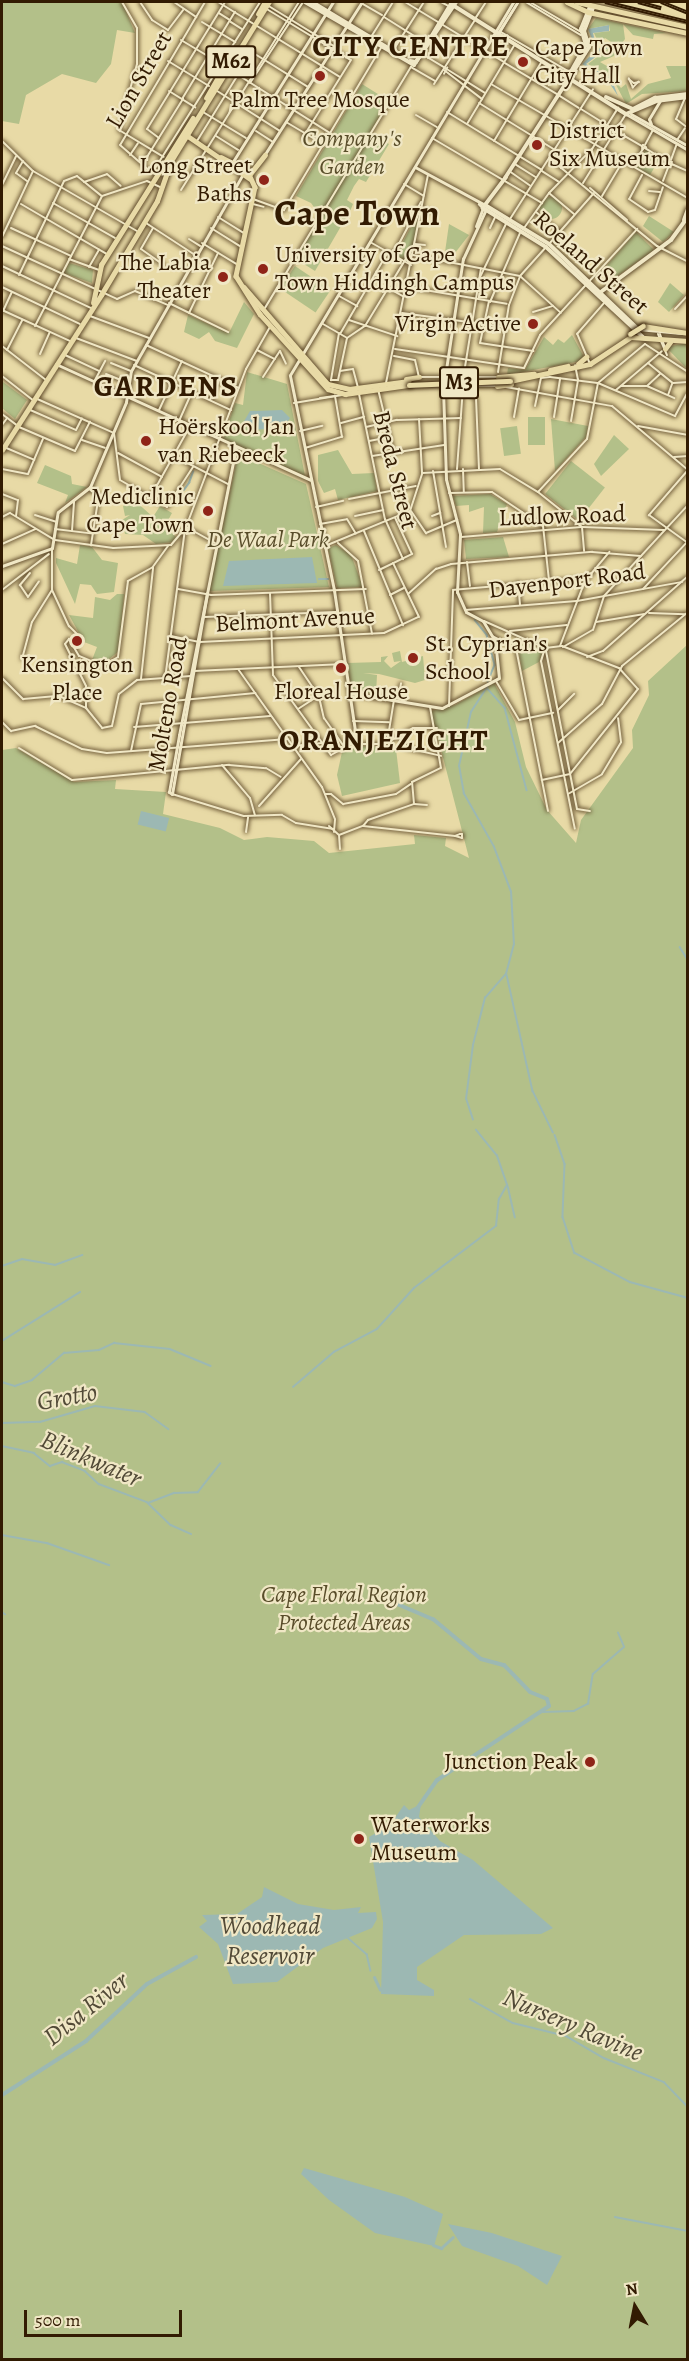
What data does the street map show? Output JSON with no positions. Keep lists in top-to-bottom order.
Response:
{
  "streets": {
    "main road": ["M62", "Roeland Street", "M3"],
    "street": [
      "Lion Street",
      "Breda Street",
      "Ludlow Road",
      "Davenport Road",
      "Belmont Avenue",
      "Molteno Road"
    ]
  },
  "crossings": [
    ["Roeland Street", "M3"],
    ["M3", "Breda Street"],
    ["Belmont Avenue", "Molteno Road"]
  ],
  "districts": [
    "CITY CENTRE",
    "Cape Town",
    "GARDENS",
    "ORANJEZICHT"
  ],
  "water": [
    "Grotto",
    "Blinkwater",
    "Woodhead Reservoir",
    "Disa River",
    "Nursery Ravine"
  ],
  "parks": ["Company's Garden", "De Waal Park", "Cape Floral Region Protected Areas"],
  "places": [
    "Cape Town City Hall",
    "Palm Tree Mosque",
    "District Six Museum",
    "Long Street Baths",
    "University of Cape Town Hiddingh Campus",
    "The Labia Theater",
    "Virgin Active",
    "Hoërskool Jan van Riebeeck",
    "Mediclinic Cape Town",
    "Kensington Place",
    "St. Cyprian's School",
    "Floreal House",
    "Junction Peak",
    "Waterworks Museum"
  ],
  "scale_bar": "500 m",
  "north": "top"
}
